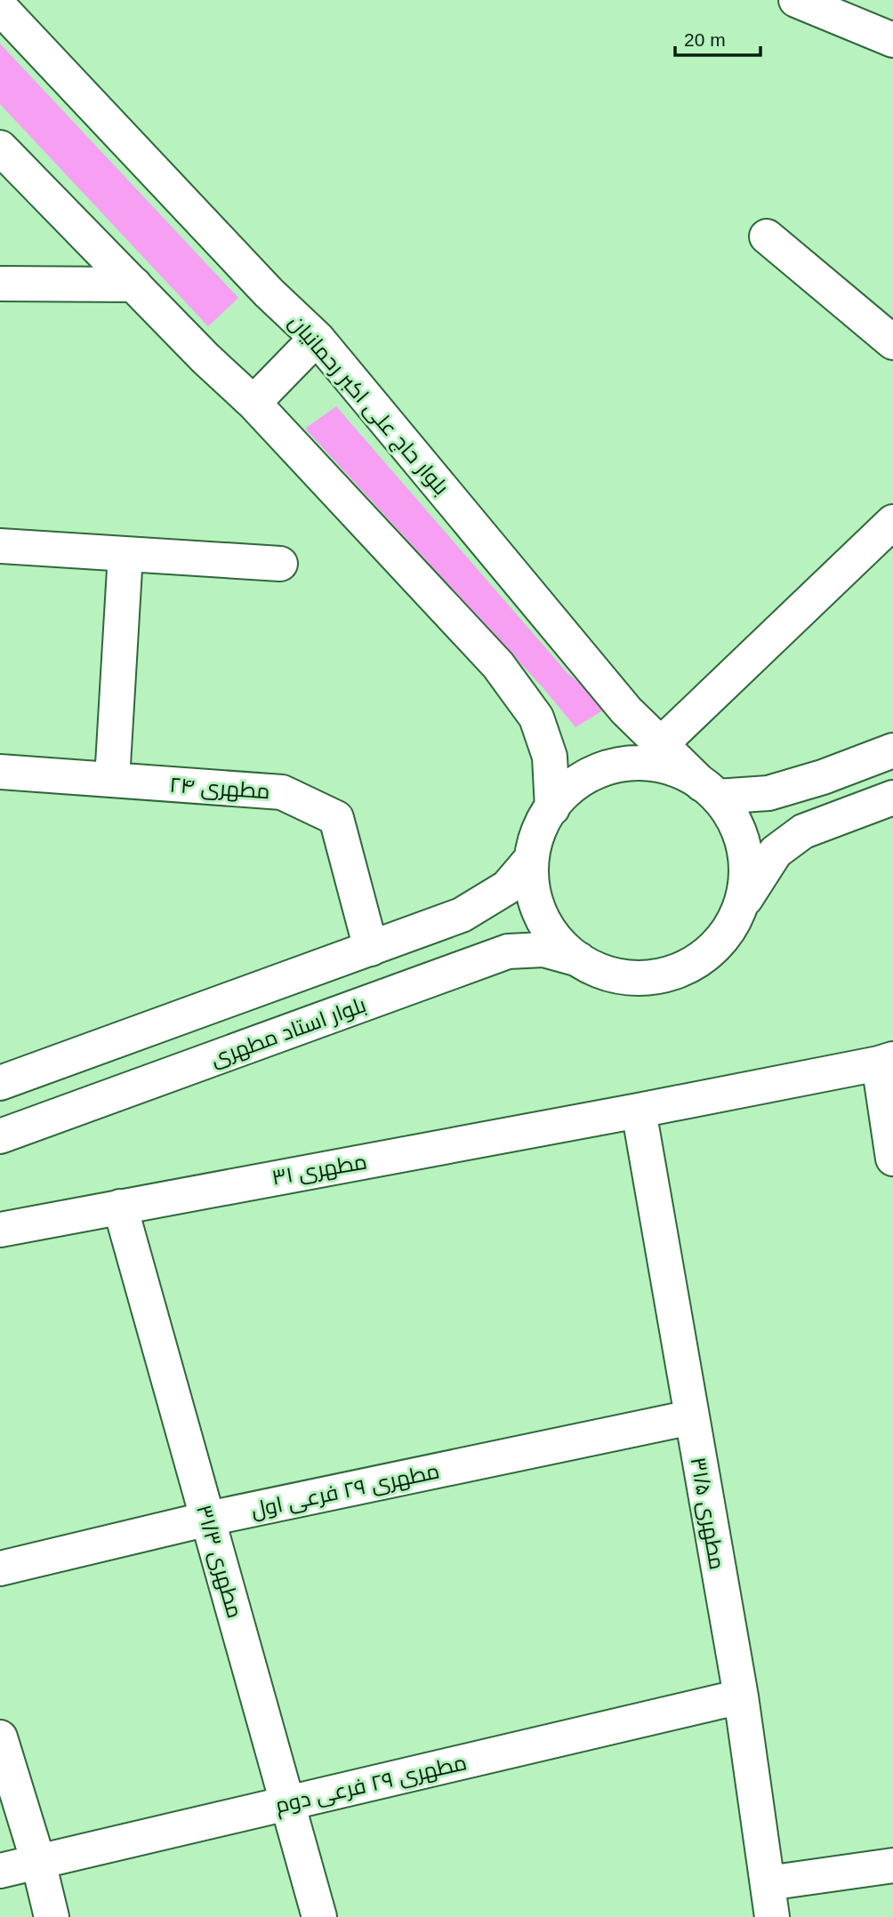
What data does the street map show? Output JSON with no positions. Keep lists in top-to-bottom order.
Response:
{
  "streets": {
    "street": [
      "بلوار حاج علی اکبر رحمانیان",
      "مطهری ۲۴",
      "بلوار استاد مطهری",
      "مطهری ۳۱",
      "مطهری ۲۹ فرعی اول",
      "مطهری ۳۱/۵",
      "مطهری ۳۱/۳",
      "مطهری ۲۹ فرعی دوم"
    ]
  },
  "crossings": [
    ["بلوار حاج علی اکبر رحمانیان", "بلوار استاد مطهری"],
    ["مطهری ۳۱", "مطهری ۳۱/۵"],
    ["مطهری ۳۱", "مطهری ۳۱/۳"],
    ["مطهری ۲۹ فرعی اول", "مطهری ۳۱/۵"],
    ["مطهری ۲۹ فرعی اول", "مطهری ۳۱/۳"],
    ["مطهری ۳۱/۵", "مطهری ۲۹ فرعی دوم"],
    ["مطهری ۳۱/۳", "مطهری ۲۹ فرعی دوم"]
  ],
  "scale_bar": "20 m"
}
